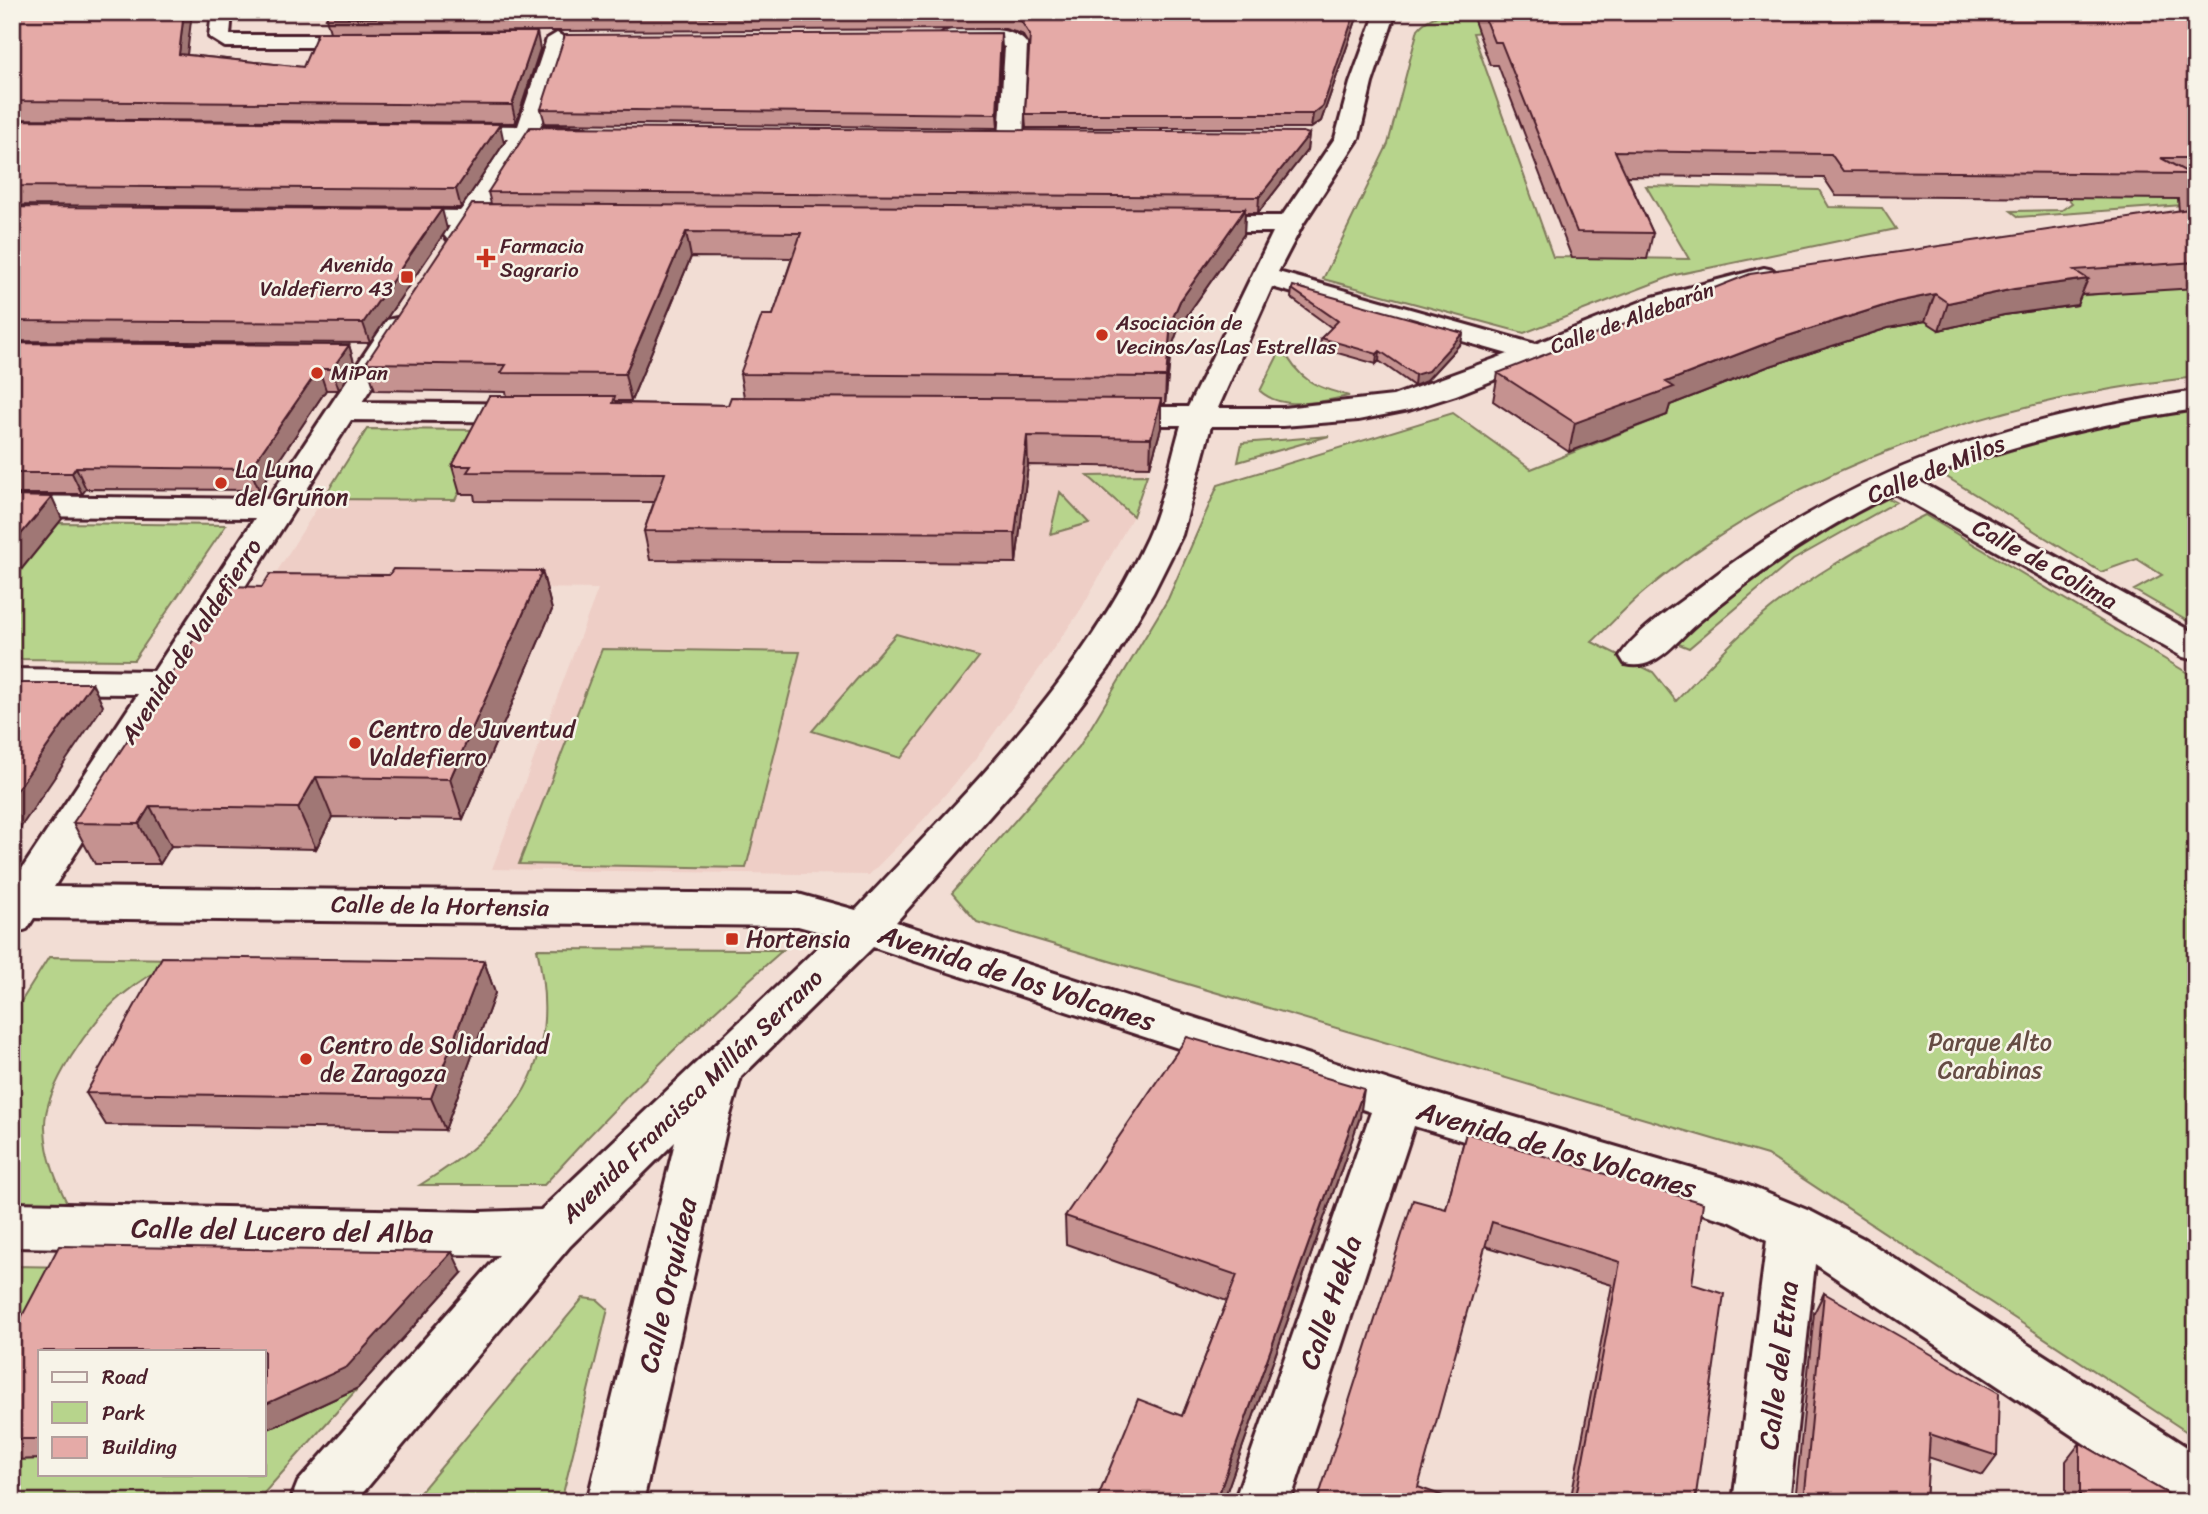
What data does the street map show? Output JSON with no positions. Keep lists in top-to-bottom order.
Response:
{
  "streets": {
    "street": [
      "Calle de Aldebarán",
      "Calle de Milos",
      "Calle de Colima",
      "Avenida de Valdefierro",
      "Calle de la Hortensia",
      "Avenida de los Volcanes",
      "Avenida Francisca Millán Serrano",
      "Calle del Lucero del Alba",
      "Calle Orquídea",
      "Calle Hekla",
      "Calle del Etna"
    ]
  },
  "crossings": [
    ["Calle de Aldebarán", "Avenida Francisca Millán Serrano"],
    ["Calle de Milos", "Calle de Colima"],
    ["Avenida de Valdefierro", "Calle de la Hortensia"],
    ["Calle de la Hortensia", "Avenida de los Volcanes"],
    ["Calle de la Hortensia", "Avenida Francisca Millán Serrano"],
    ["Avenida de los Volcanes", "Avenida Francisca Millán Serrano"],
    ["Avenida de los Volcanes", "Calle Hekla"],
    ["Avenida de los Volcanes", "Calle del Etna"],
    ["Avenida Francisca Millán Serrano", "Calle del Lucero del Alba"],
    ["Avenida Francisca Millán Serrano", "Calle Orquídea"]
  ],
  "parks": ["Parque Alto Carabinas"],
  "places": {
    "health": ["Farmacia Sagrario"],
    "transit": ["Avenida Valdefierro 43", "Hortensia"],
    "other": [
      "Asociación de Vecinos/as Las Estrellas",
      "MiPan",
      "La Luna del Gruñon",
      "Centro de Juventud Valdefierro",
      "Centro de Solidaridad de Zaragoza"
    ]
  },
  "legend": ["Road", "Park", "Building"]
}
